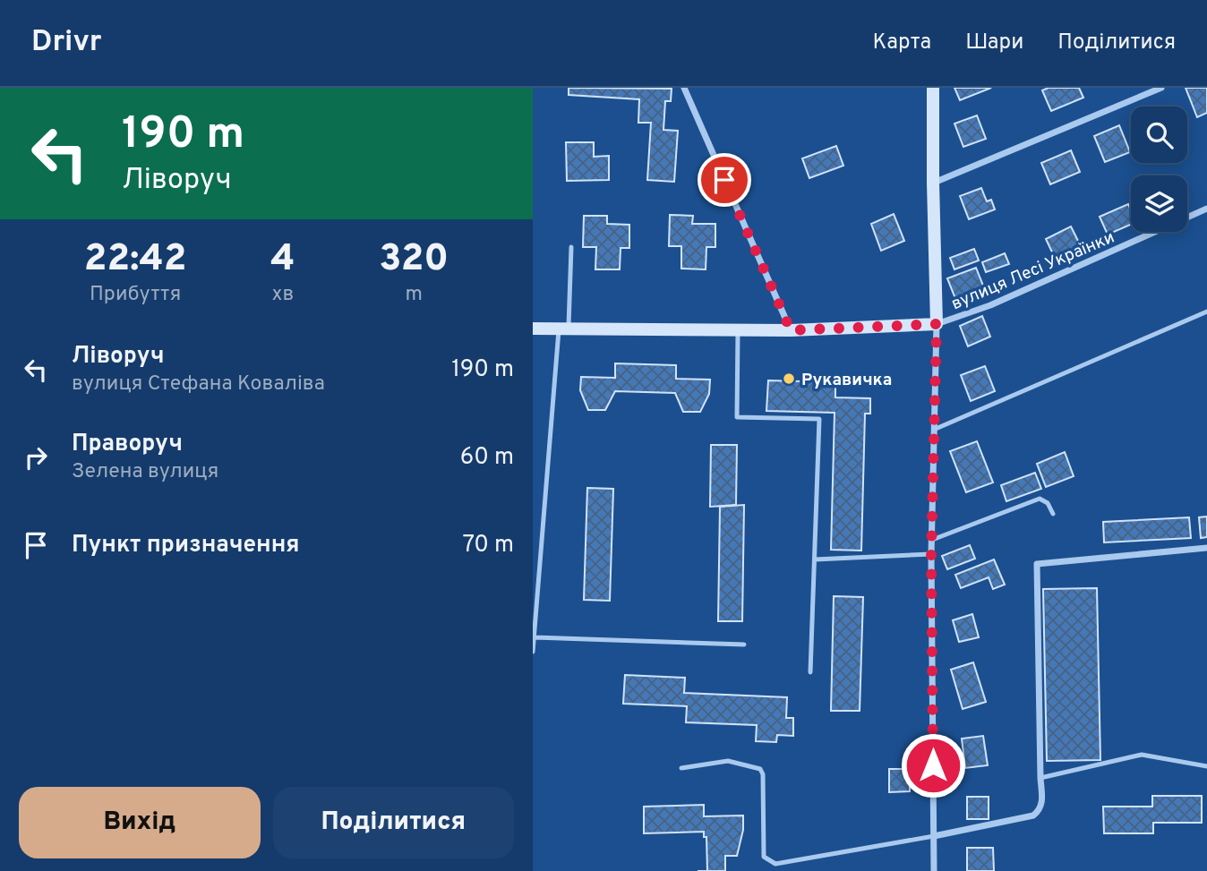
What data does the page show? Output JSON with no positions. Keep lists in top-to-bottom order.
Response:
{
  "streets": {
    "street": ["вулиця Лесі Українки"]
  },
  "places": ["Рукавичка"],
  "page": {
    "header": "Drivr",
    "nav": ["Карта", "Шари", "Поділитися"],
    "turn": ["190 m", "Ліворуч"],
    "eta": [
      "22:42",
      "Прибуття",
      "4",
      "хв",
      "320",
      "m"
    ],
    "list": [
      {
        "name": "Ліворуч",
        "note": "вулиця Стефана Коваліва",
        "value": "190 m"
      },
      {
        "name": "Праворуч",
        "note": "Зелена вулиця",
        "value": "60 m"
      },
      {
        "name": "Пункт призначення",
        "value": "70 m"
      }
    ],
    "buttons": ["Вихід", "Поділитися"]
  }
}
